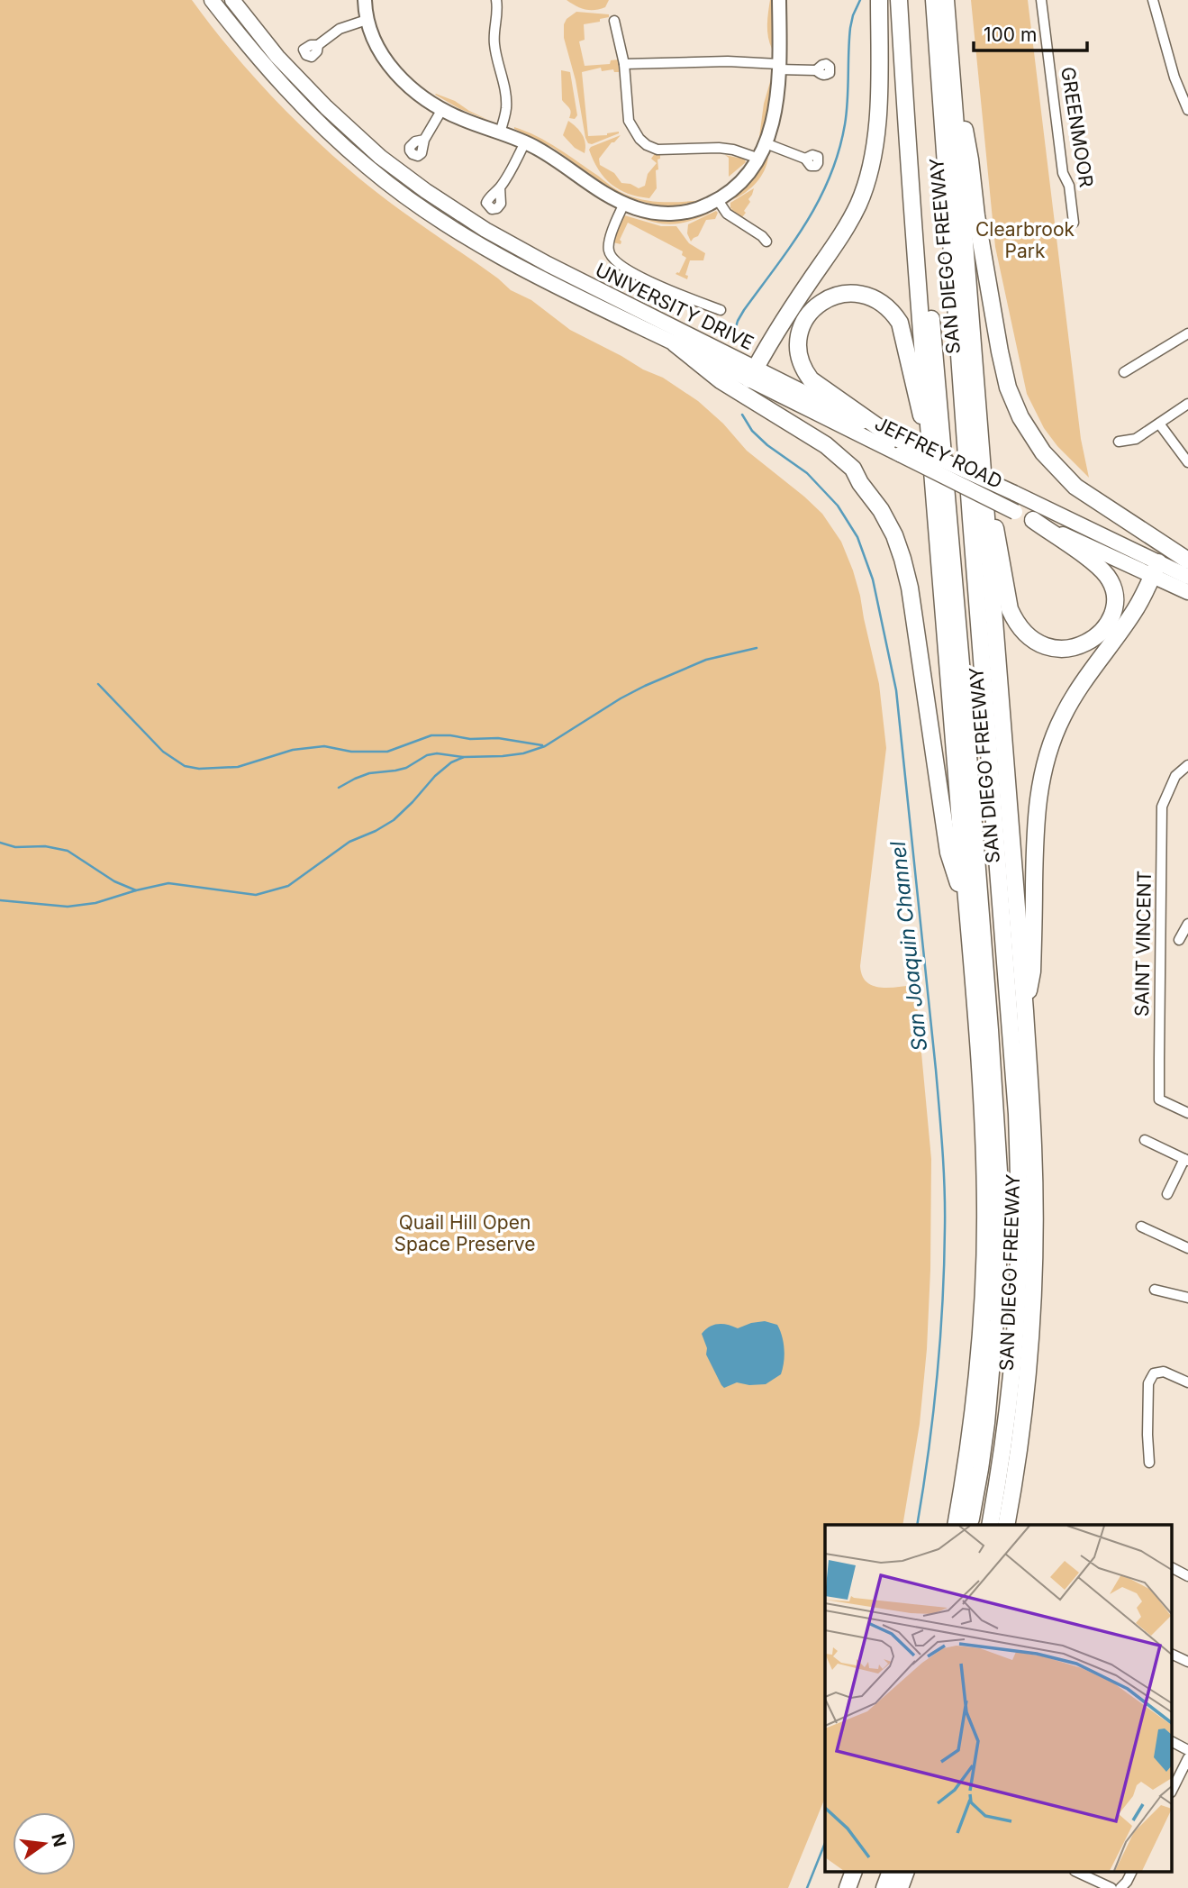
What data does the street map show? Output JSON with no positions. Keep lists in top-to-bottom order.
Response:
{
  "streets": {
    "highway": ["SAN DIEGO FREEWAY"],
    "main road": ["UNIVERSITY DRIVE", "JEFFREY ROAD"],
    "street": ["GREENMOOR", "SAINT VINCENT"]
  },
  "crossings": [
    ["UNIVERSITY DRIVE", "JEFFREY ROAD"]
  ],
  "water": ["San Joaquin Channel"],
  "parks": ["Clearbrook Park", "Quail Hill Open Space Preserve"],
  "scale_bar": "100 m",
  "north": "right"
}
